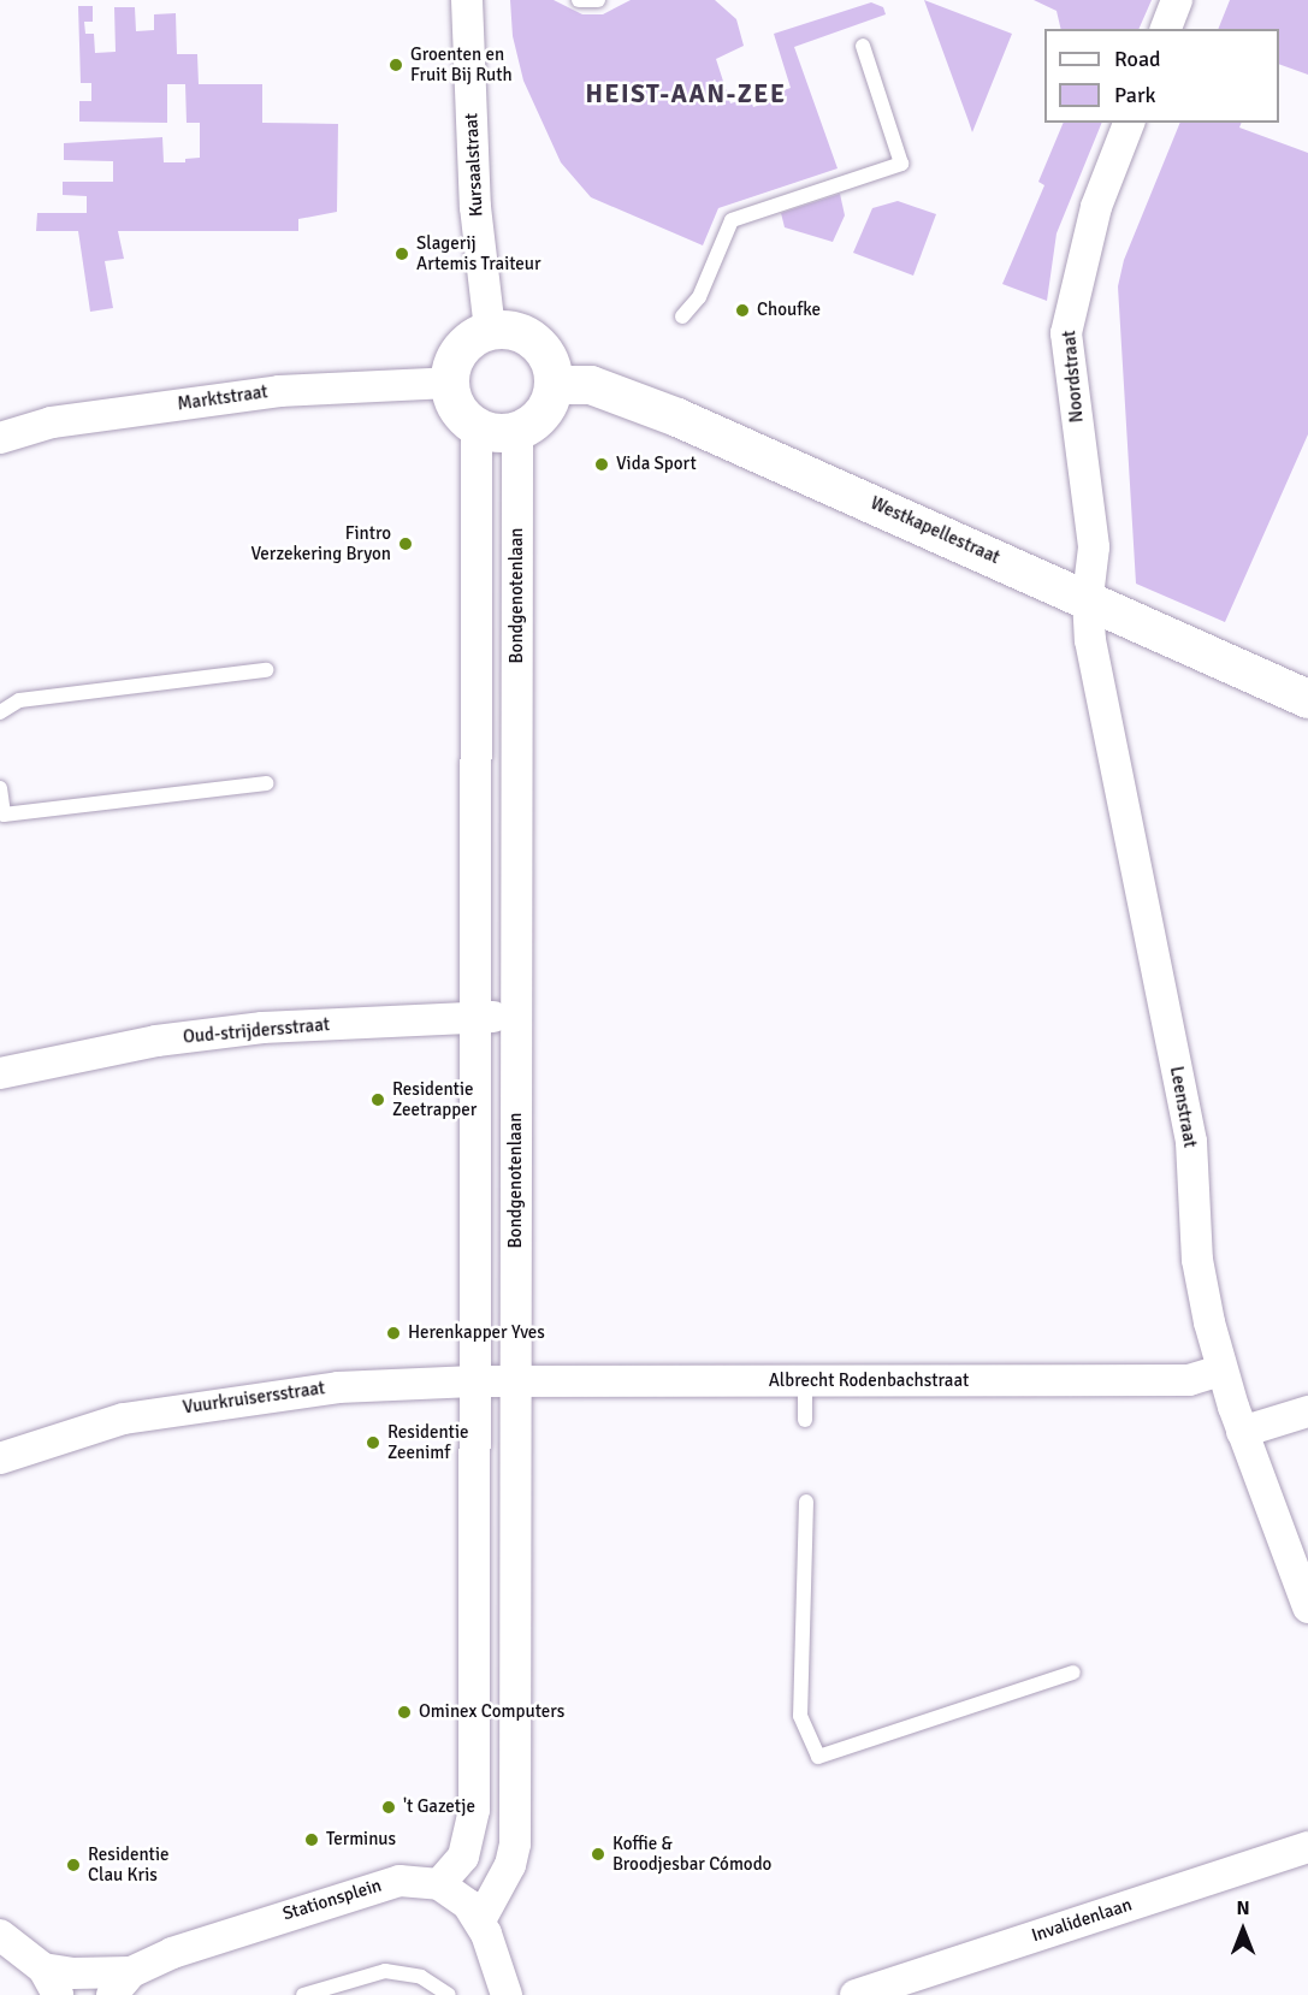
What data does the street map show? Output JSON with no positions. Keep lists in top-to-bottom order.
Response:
{
  "streets": {
    "street": [
      "Kursaalstraat",
      "Noordstraat",
      "Marktstraat",
      "Westkapellestraat",
      "Bondgenotenlaan",
      "Oud-strijdersstraat",
      "Leenstraat",
      "Albrecht Rodenbachstraat",
      "Vuurkruisersstraat",
      "Stationsplein",
      "Invalidenlaan"
    ]
  },
  "crossings": [
    ["Kursaalstraat", "Marktstraat"],
    ["Kursaalstraat", "Westkapellestraat"],
    ["Kursaalstraat", "Bondgenotenlaan"],
    ["Noordstraat", "Westkapellestraat"],
    ["Noordstraat", "Leenstraat"],
    ["Marktstraat", "Westkapellestraat"],
    ["Marktstraat", "Bondgenotenlaan"],
    ["Westkapellestraat", "Bondgenotenlaan"],
    ["Westkapellestraat", "Leenstraat"],
    ["Bondgenotenlaan", "Oud-strijdersstraat"],
    ["Bondgenotenlaan", "Albrecht Rodenbachstraat"],
    ["Bondgenotenlaan", "Vuurkruisersstraat"],
    ["Leenstraat", "Albrecht Rodenbachstraat"],
    ["Albrecht Rodenbachstraat", "Vuurkruisersstraat"]
  ],
  "districts": ["HEIST-AAN-ZEE"],
  "places": [
    "Groenten en Fruit Bij Ruth",
    "Slagerij Artemis Traiteur",
    "Choufke",
    "Vida Sport",
    "Fintro Verzekering Bryon",
    "Residentie Zeetrapper",
    "Herenkapper Yves",
    "Residentie Zeenimf",
    "Ominex Computers",
    "'t Gazetje",
    "Terminus",
    "Koffie & Broodjesbar Cómodo",
    "Residentie Clau Kris"
  ],
  "legend": ["Road", "Park"],
  "north": "top"
}
